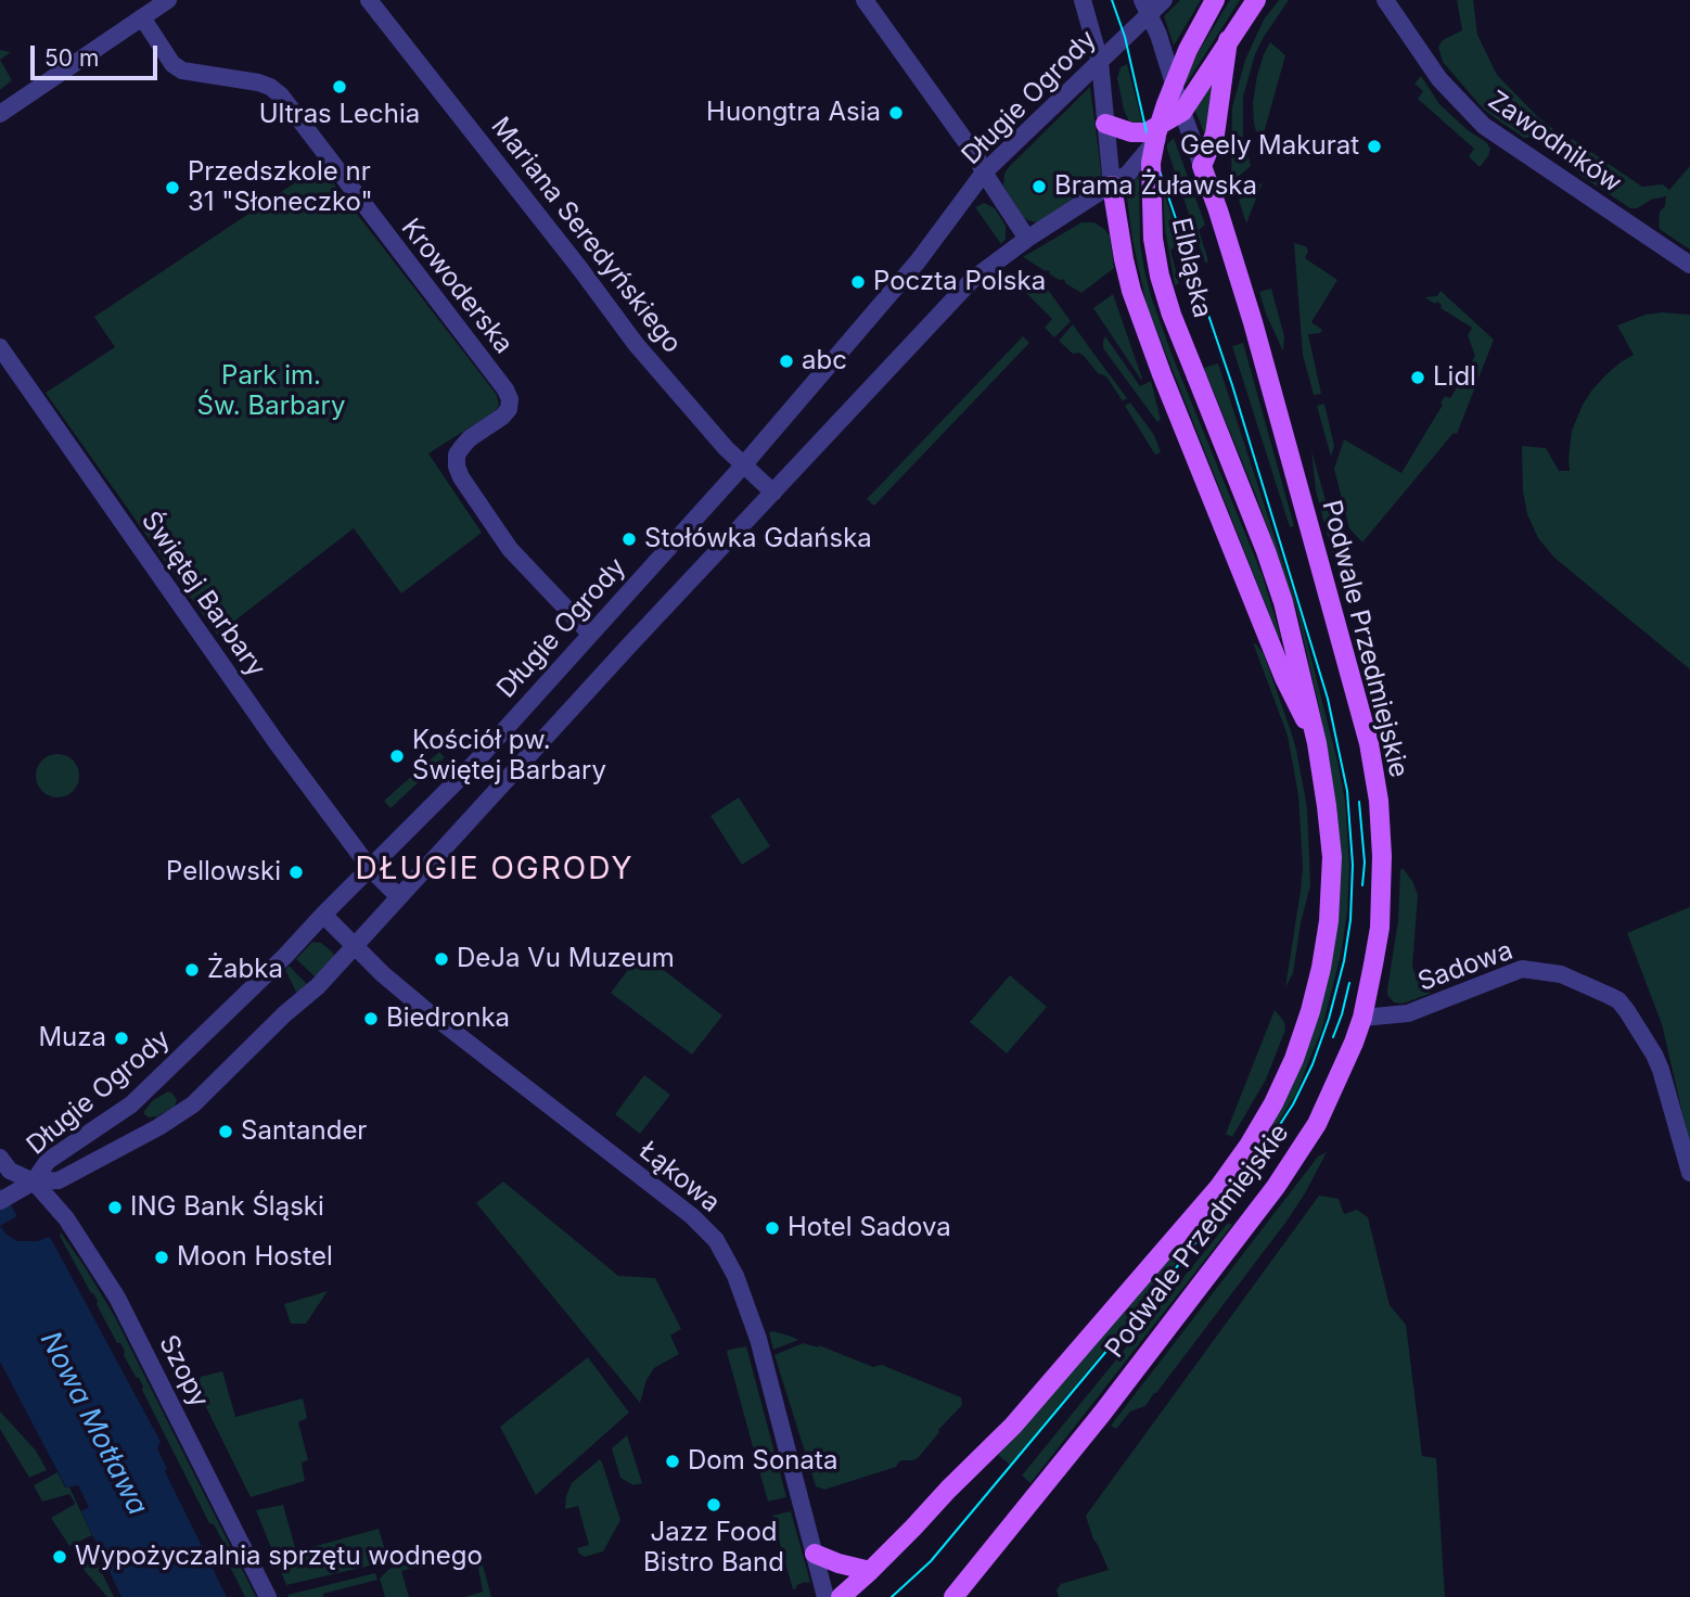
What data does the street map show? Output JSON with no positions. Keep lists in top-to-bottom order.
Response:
{
  "streets": {
    "main road": ["Elbląska", "Podwale Przedmiejskie"],
    "street": [
      "Długie Ogrody",
      "Zawodników",
      "Mariana Seredyńskiego",
      "Krowoderska",
      "Świętej Barbary",
      "Sadowa",
      "Łąkowa",
      "Szopy"
    ]
  },
  "crossings": [
    ["Długie Ogrody", "Mariana Seredyńskiego"],
    ["Długie Ogrody", "Krowoderska"],
    ["Długie Ogrody", "Świętej Barbary"],
    ["Długie Ogrody", "Łąkowa"],
    ["Długie Ogrody", "Szopy"],
    ["Elbląska", "Podwale Przedmiejskie"],
    ["Podwale Przedmiejskie", "Sadowa"]
  ],
  "districts": ["DŁUGIE OGRODY"],
  "water": ["Nowa Motława"],
  "parks": ["Park im. Św. Barbary"],
  "places": [
    "Ultras Lechia",
    "Huongtra Asia",
    "Geely Makurat",
    "Brama Żuławska",
    "Przedszkole nr 31 \"Słoneczko\"",
    "Poczta Polska",
    "abc",
    "Lidl",
    "Stołówka Gdańska",
    "Kościół pw. Świętej Barbary",
    "Pellowski",
    "DeJa Vu Muzeum",
    "Żabka",
    "Biedronka",
    "Muza",
    "Santander",
    "ING Bank Śląski",
    "Hotel Sadova",
    "Moon Hostel",
    "Dom Sonata",
    "Jazz Food Bistro Band",
    "Wypożyczalnia sprzętu wodnego"
  ],
  "scale_bar": "50 m"
}
